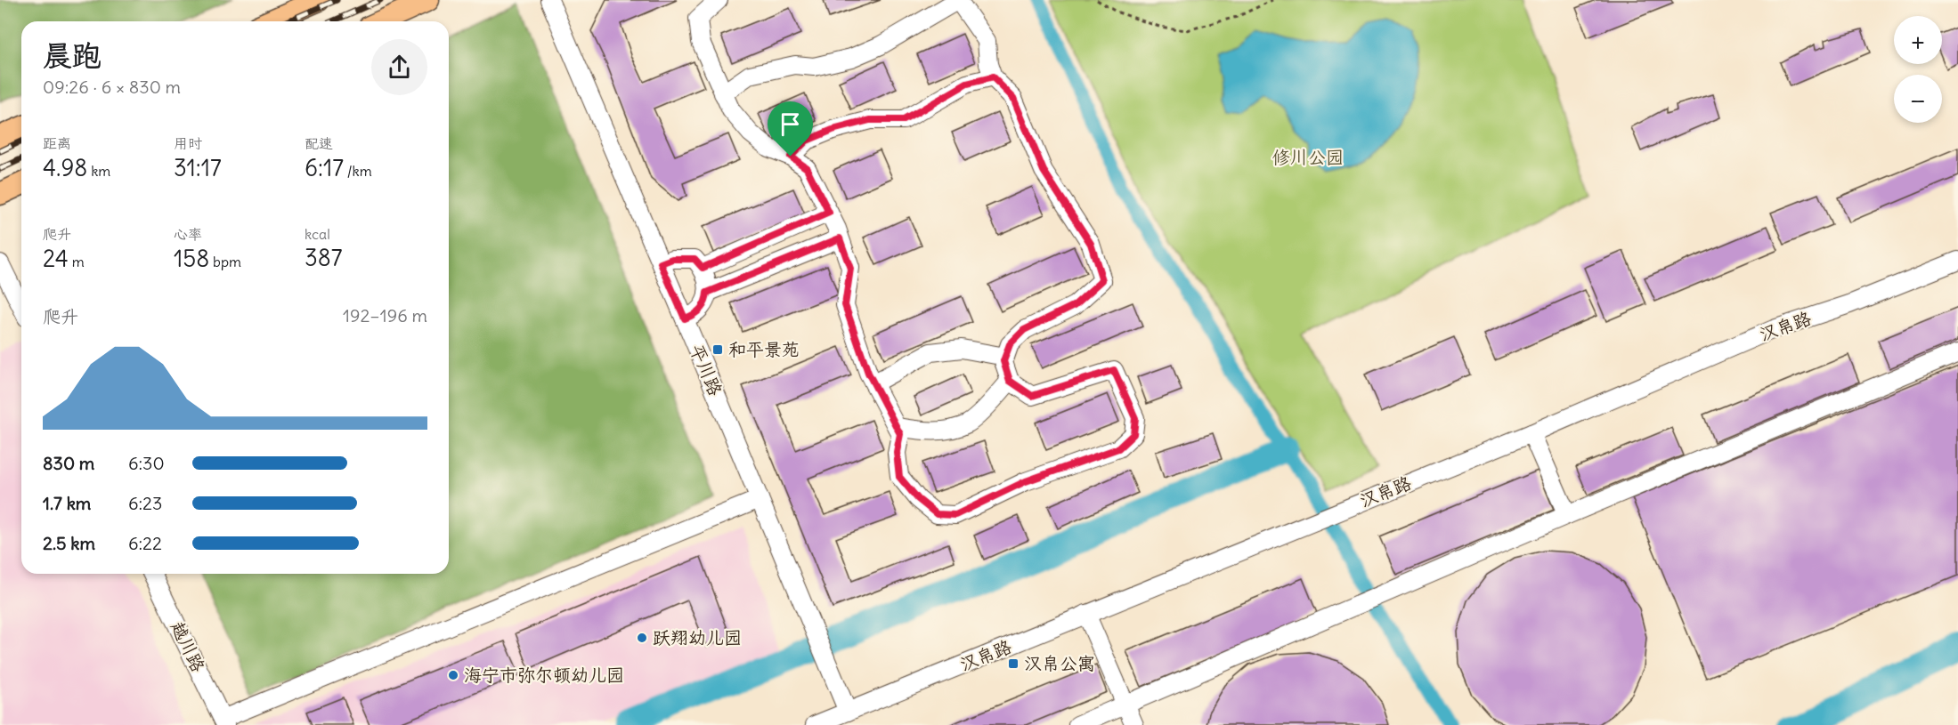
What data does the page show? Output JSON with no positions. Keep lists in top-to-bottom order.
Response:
{
  "streets": {
    "street": ["汉帛路", "平川路", "越川路"]
  },
  "crossings": [
    ["汉帛路", "平川路"]
  ],
  "parks": ["修川公园"],
  "places": {
    "transit": ["和平景苑", "汉帛公寓"],
    "other": ["跃翔幼儿园", "海宁市弥尔顿幼儿园"]
  },
  "page": {
    "map_buttons": ["+", "−"],
    "heading": ["晨跑", "09:26 · 6 × 830 m"],
    "stats": [
      ["距离", "4.98 km"],
      ["用时", "31:17"],
      ["配速", "6:17 /km"],
      ["爬升", "24 m"],
      ["心率", "158 bpm"],
      ["kcal", "387"]
    ],
    "chart": ["爬升", "192–196 m"],
    "list": [
      {
        "name": "830 m",
        "note": "6:30"
      },
      {
        "name": "1.7 km",
        "note": "6:23"
      },
      {
        "name": "2.5 km",
        "note": "6:22"
      }
    ]
  }
}
